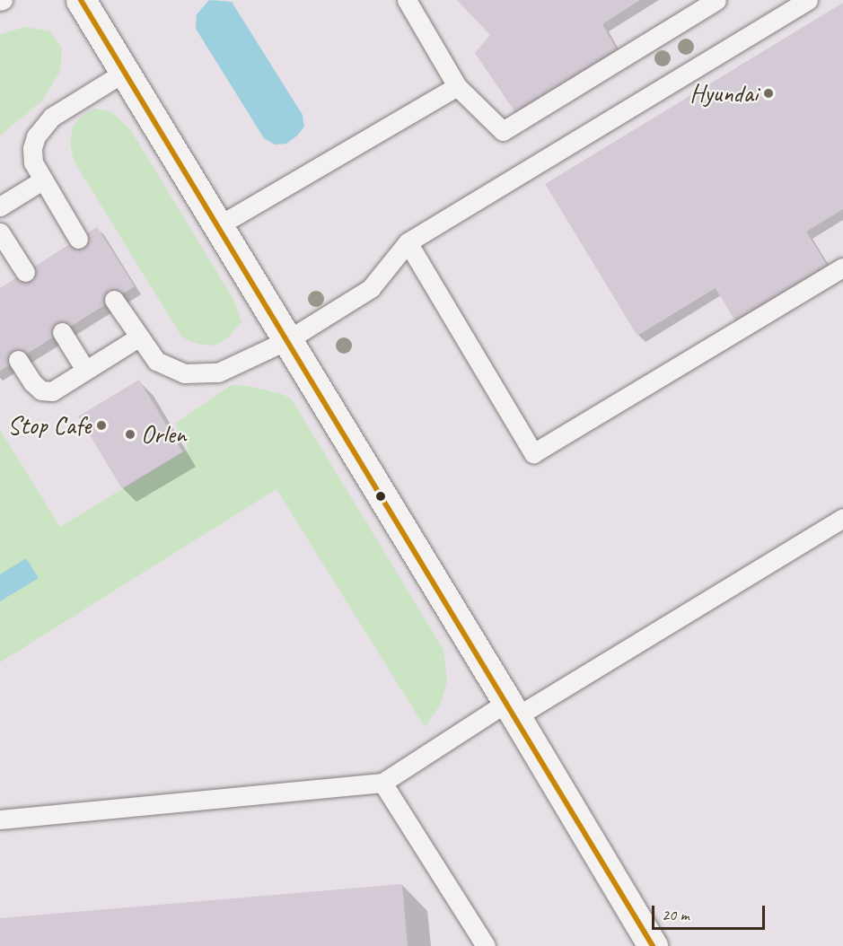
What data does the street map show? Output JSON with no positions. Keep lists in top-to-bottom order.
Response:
{
  "places": ["Hyundai", "Stop Cafe", "Orlen"],
  "scale_bar": "20 m"
}
